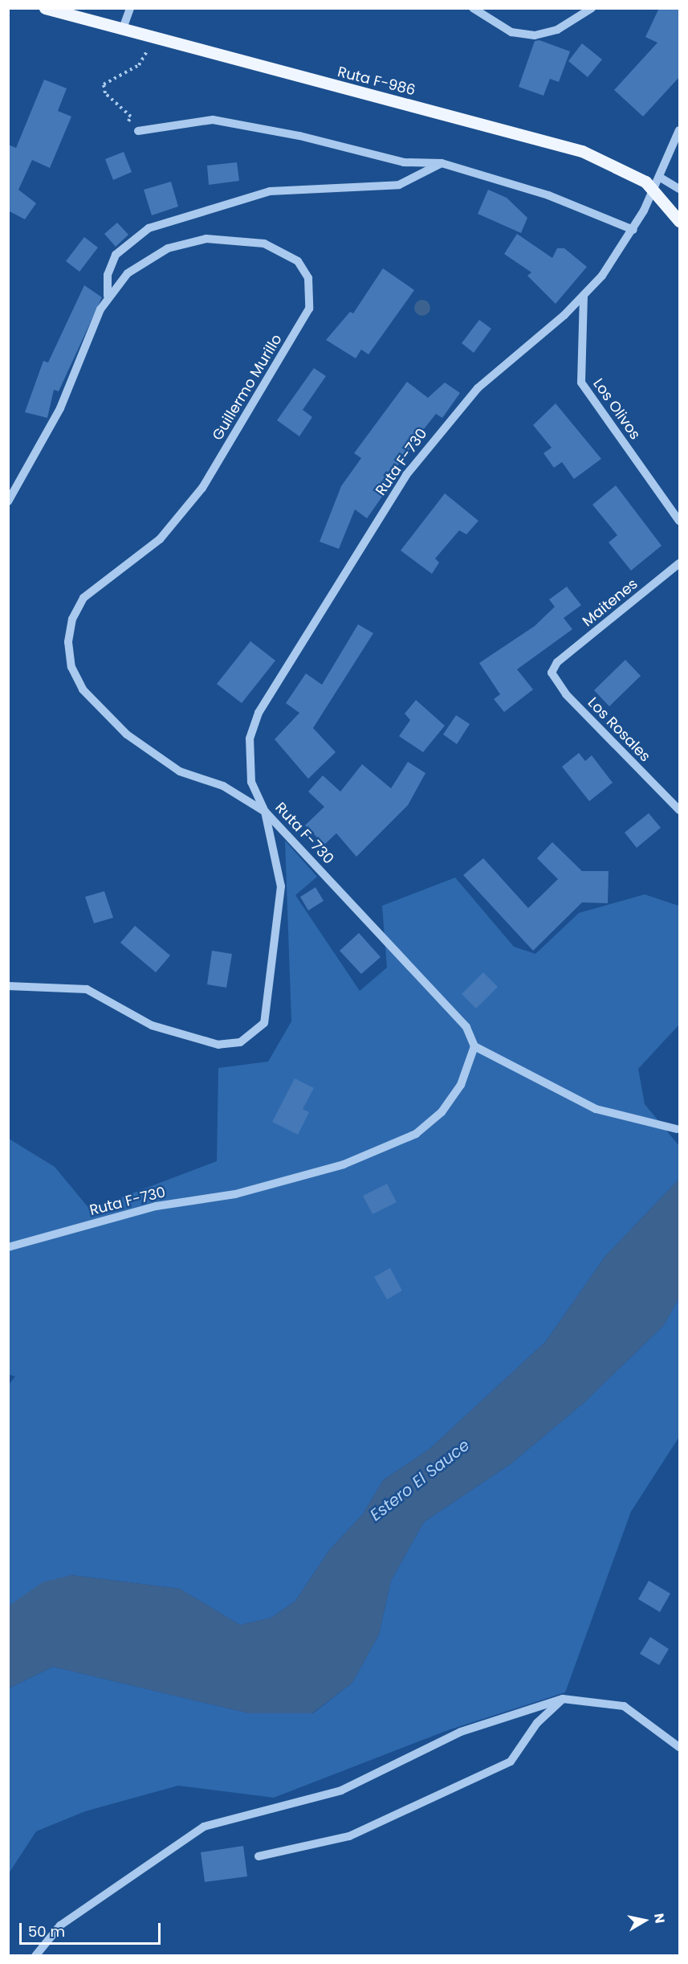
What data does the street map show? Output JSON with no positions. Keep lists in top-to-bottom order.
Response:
{
  "streets": {
    "main road": ["Ruta F-986"],
    "street": [
      "Guillermo Murillo",
      "Los Olivos",
      "Ruta F-730",
      "Maitenes",
      "Los Rosales"
    ]
  },
  "crossings": [
    ["Ruta F-986", "Ruta F-730"],
    ["Guillermo Murillo", "Ruta F-730"],
    ["Los Olivos", "Ruta F-730"],
    ["Maitenes", "Los Rosales"]
  ],
  "water": ["Estero El Sauce"],
  "scale_bar": "50 m",
  "north": "right"
}
